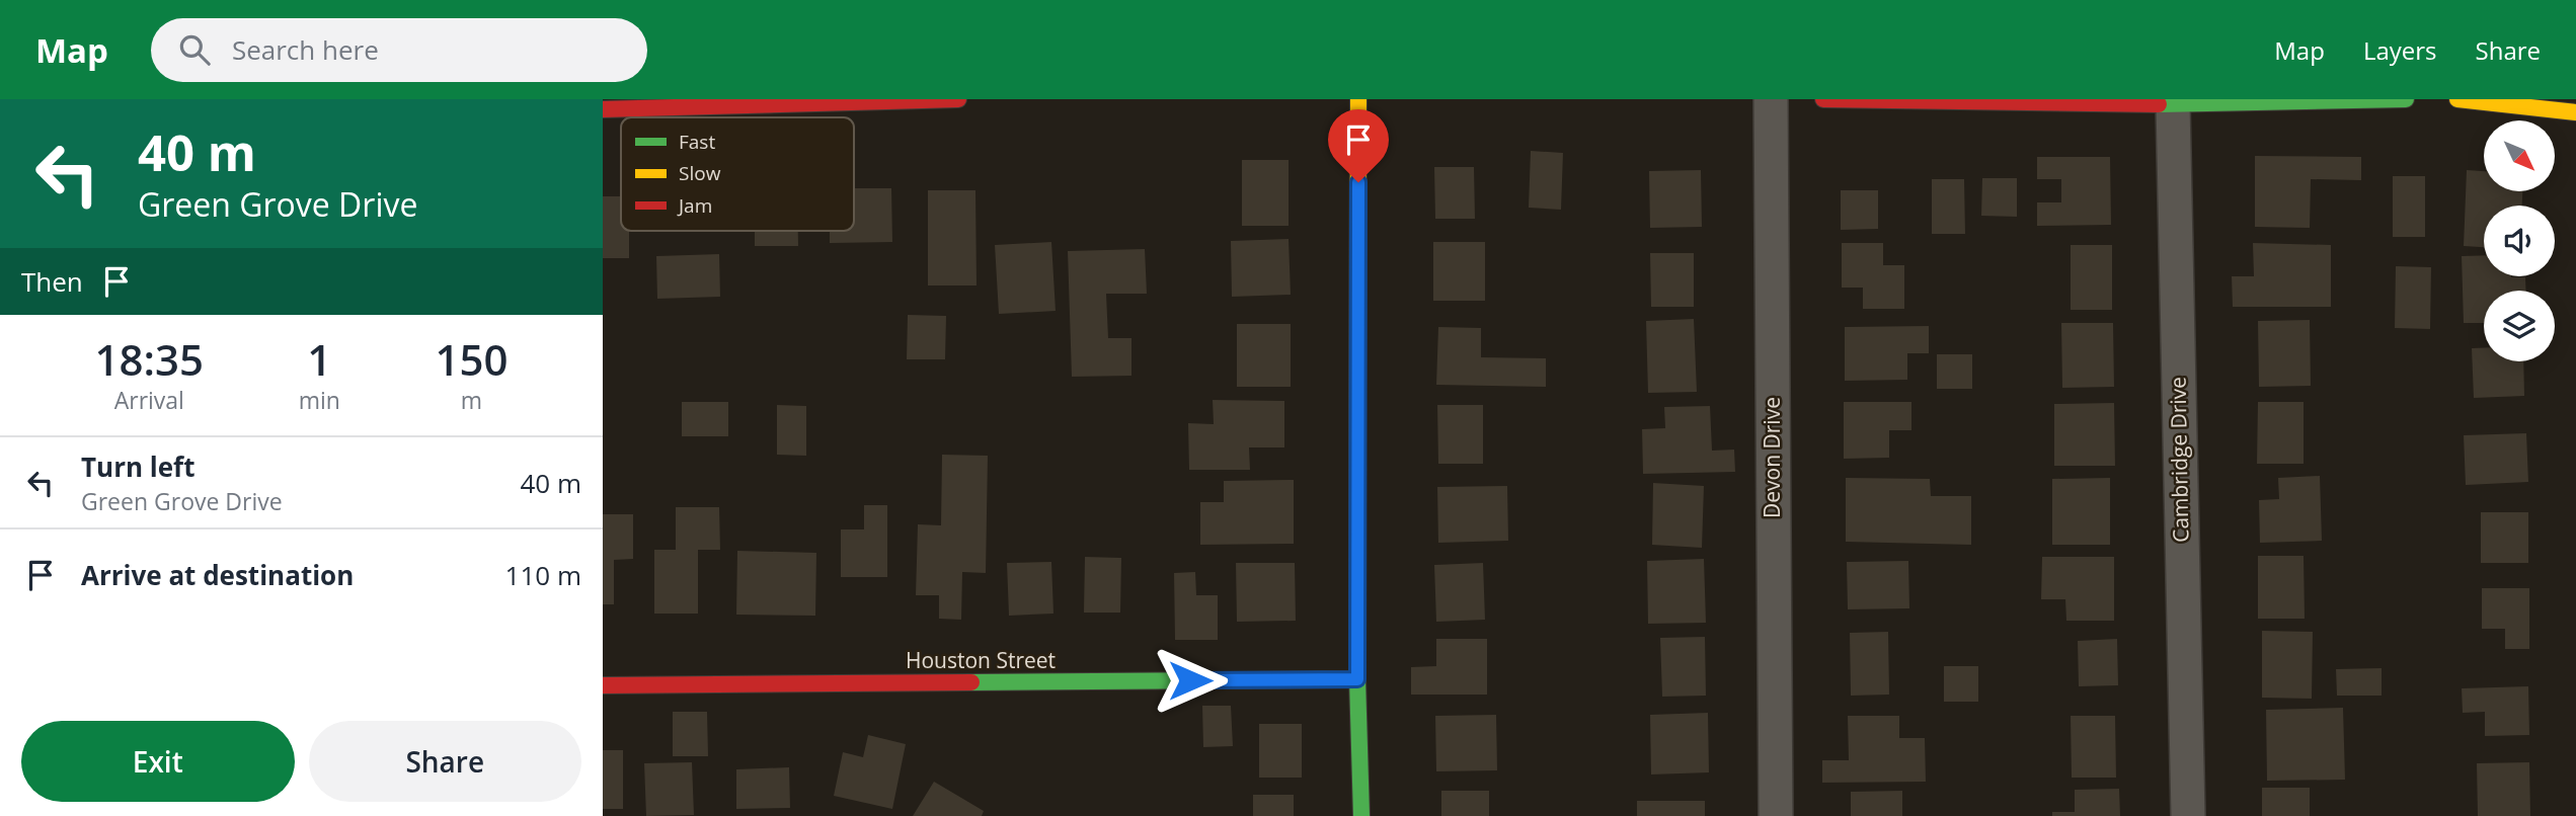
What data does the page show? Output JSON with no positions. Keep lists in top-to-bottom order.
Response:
{
  "streets": {
    "street": ["Devon Drive", "Cambridge Drive", "Houston Street"]
  },
  "legend": ["Fast", "Slow", "Jam"],
  "north": "bottom right",
  "page": {
    "header": "Map",
    "search": "Search here",
    "nav": ["Map", "Layers", "Share"],
    "turn": ["40 m", "Green Grove Drive"],
    "then": "Then",
    "eta": [
      "18:35",
      "Arrival",
      "1",
      "min",
      "150",
      "m"
    ],
    "list": [
      {
        "name": "Turn left",
        "note": "Green Grove Drive",
        "value": "40 m"
      },
      {
        "name": "Arrive at destination",
        "value": "110 m"
      }
    ],
    "buttons": ["Exit", "Share"]
  }
}
